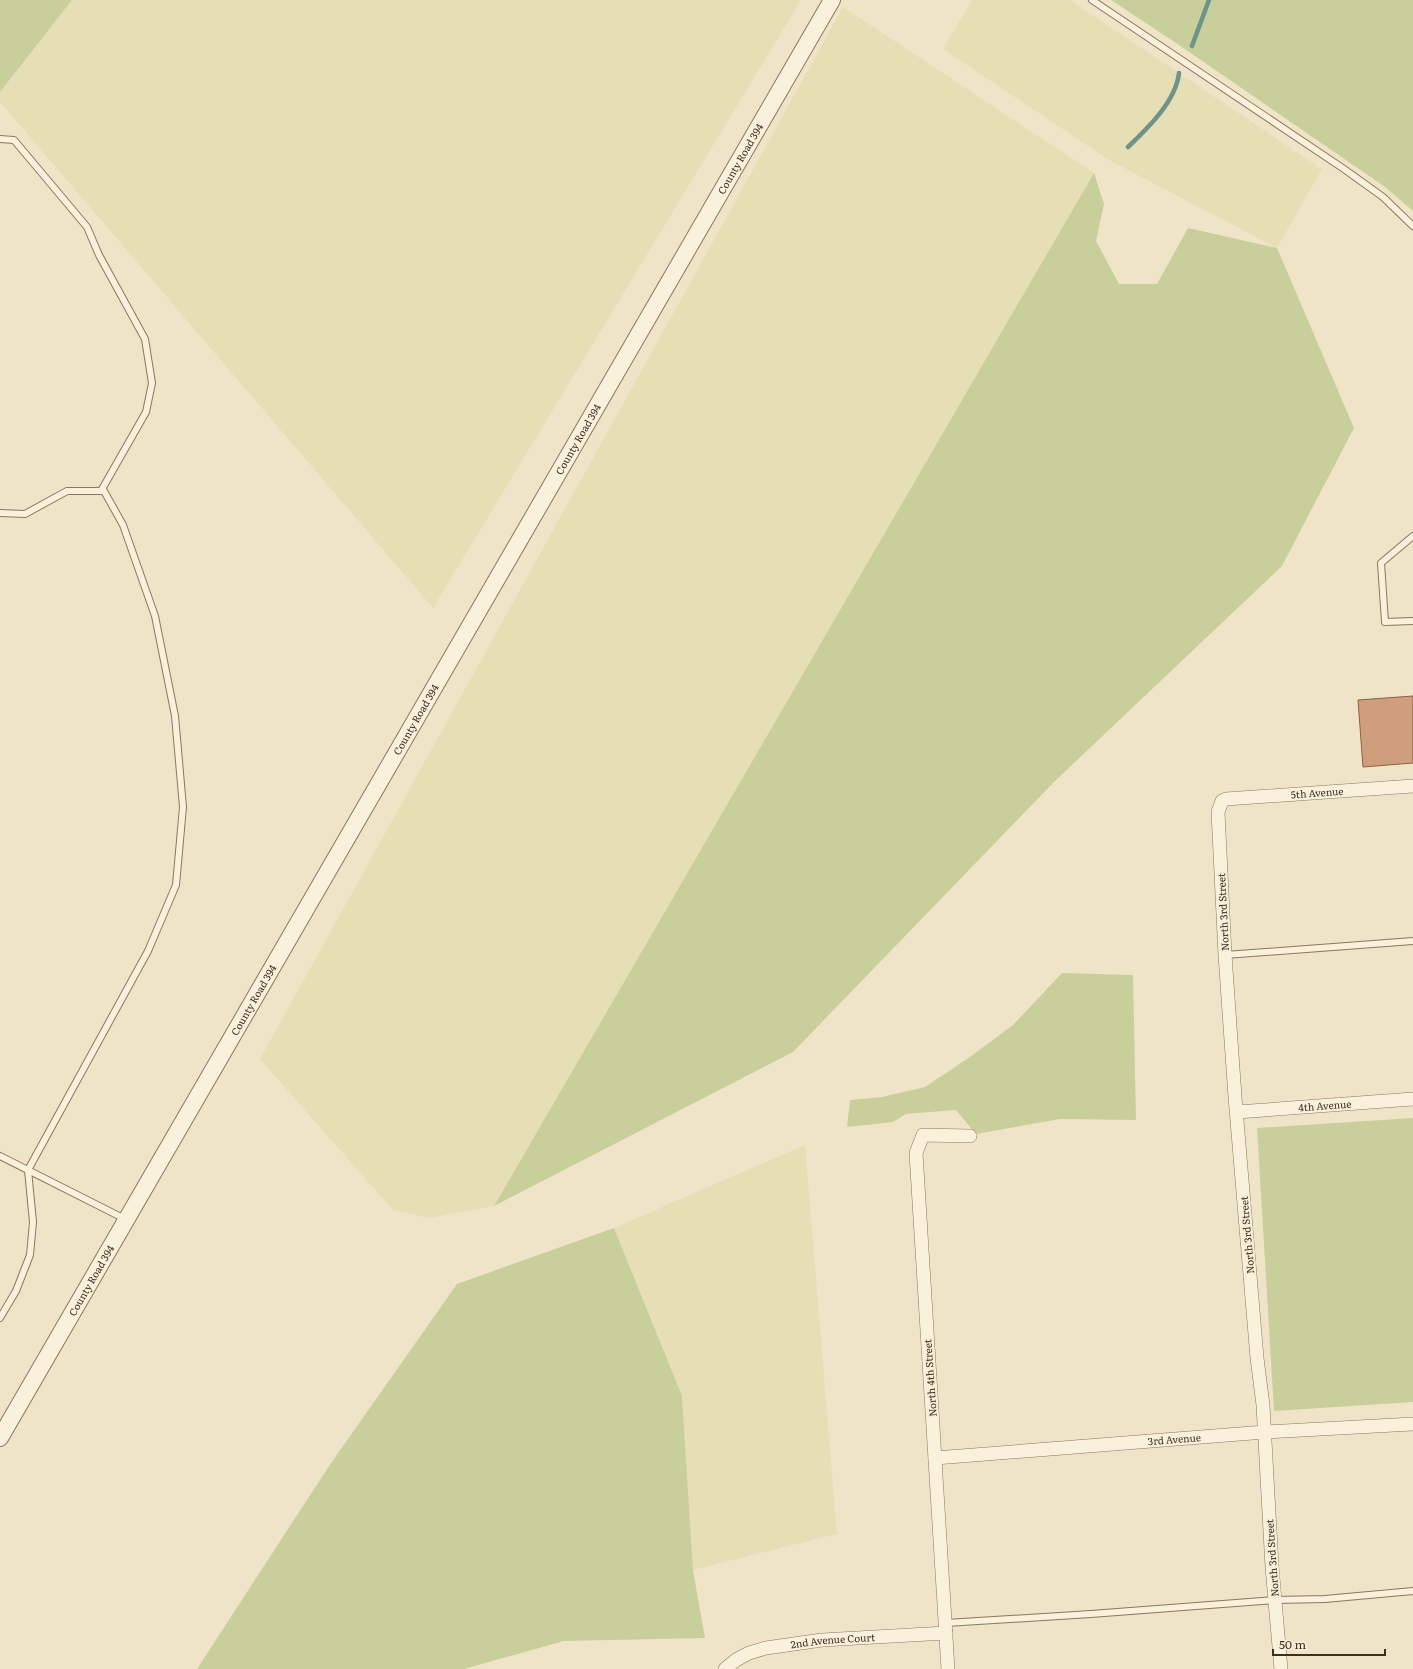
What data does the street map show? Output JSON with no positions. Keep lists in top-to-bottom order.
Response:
{
  "streets": {
    "street": [
      "County Road 394",
      "5th Avenue",
      "North 3rd Street",
      "4th Avenue",
      "North 4th Street",
      "3rd Avenue",
      "2nd Avenue Court"
    ]
  },
  "crossings": [
    ["5th Avenue", "North 3rd Street"],
    ["North 3rd Street", "4th Avenue"],
    ["North 3rd Street", "3rd Avenue"],
    ["North 4th Street", "3rd Avenue"],
    ["North 4th Street", "2nd Avenue Court"]
  ],
  "scale_bar": "50 m"
}
